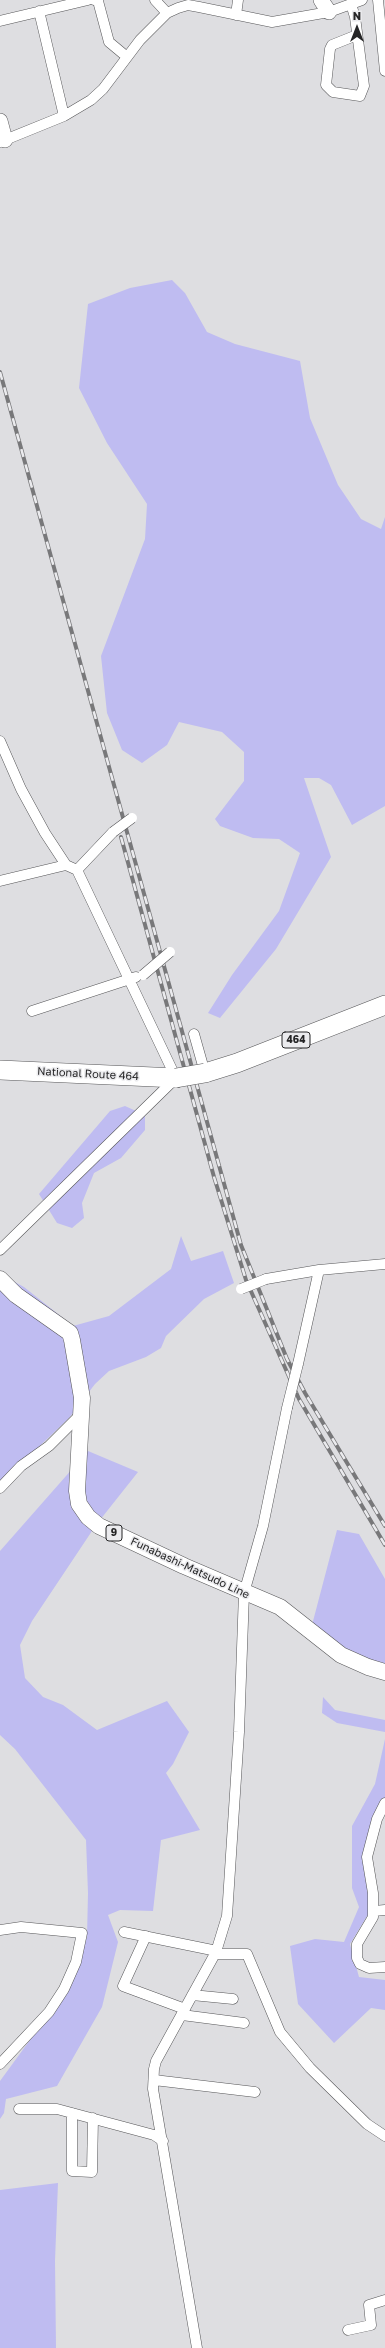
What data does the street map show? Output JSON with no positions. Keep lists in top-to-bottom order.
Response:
{
  "streets": {
    "highway": ["464", "National Route 464"],
    "main road": ["9", "Funabashi-Matsudo Line"]
  },
  "crossings": [
    ["464", "National Route 464"]
  ],
  "north": "top"
}
